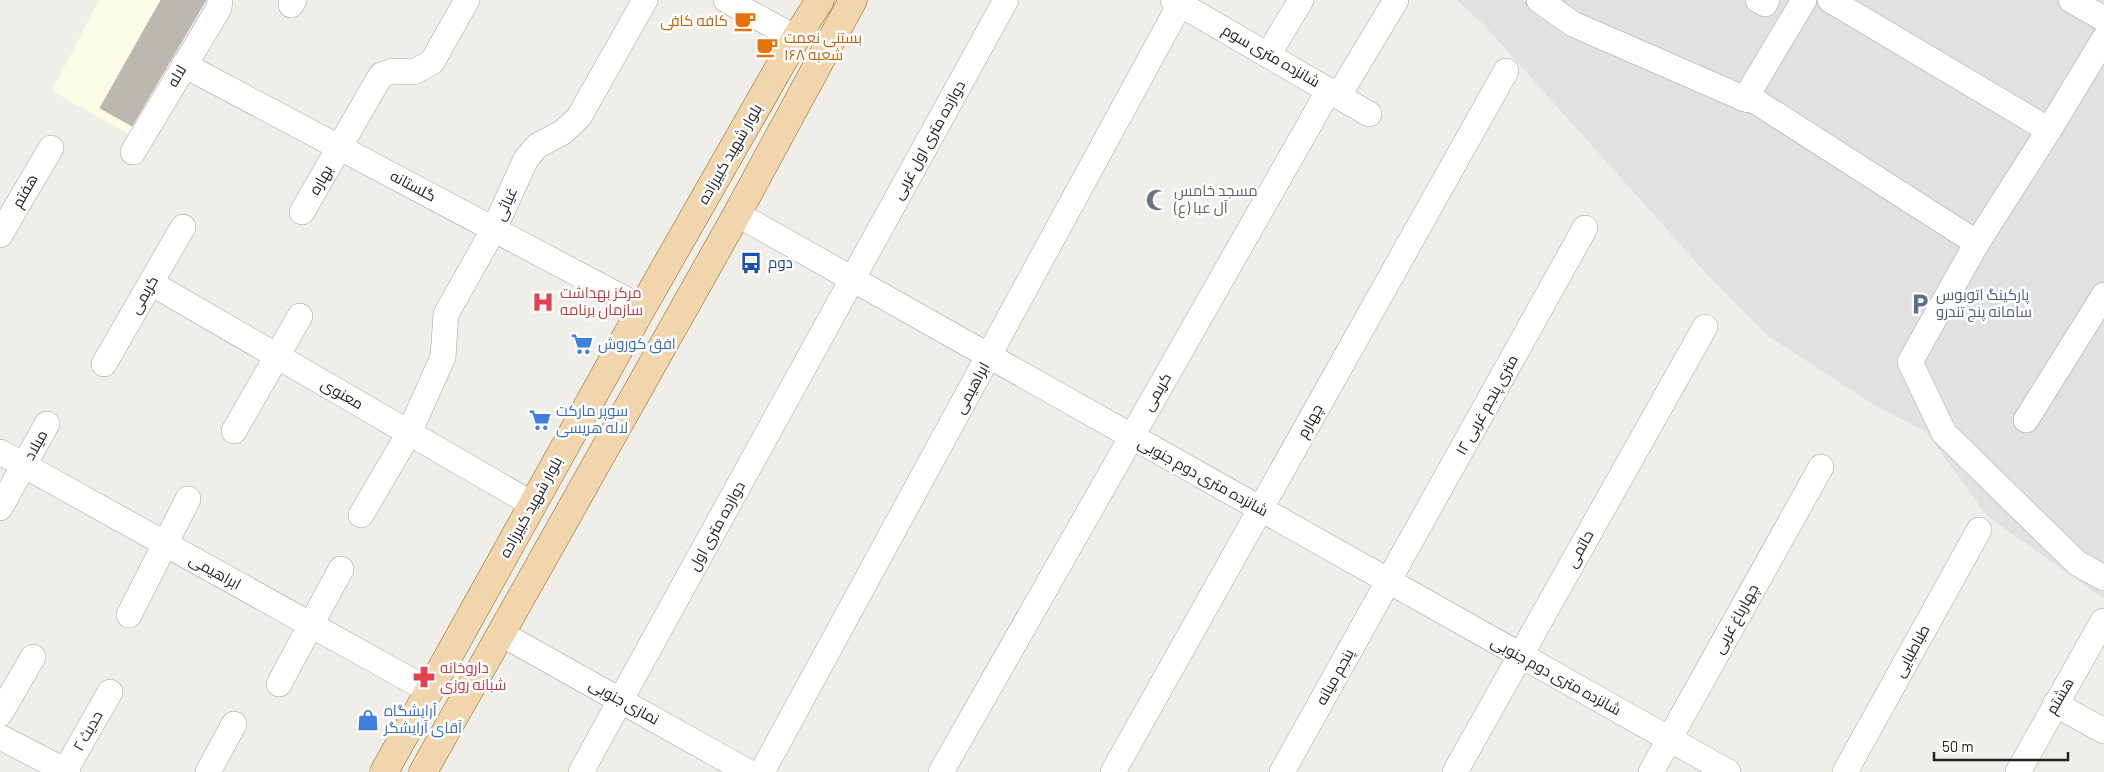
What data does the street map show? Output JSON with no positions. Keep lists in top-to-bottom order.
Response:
{
  "streets": {
    "main road": ["بلوار شهید کبیرزاده"],
    "street": [
      "شانزده متری سوم",
      "لاله",
      "دوازده متری اول غربی",
      "بهاره",
      "گلستانه",
      "هفتم",
      "غیاثی",
      "کریمی",
      "ابراهیمی",
      "معنوی",
      "۱۲ متری پنجم غربی",
      "چهارم",
      "میلاد",
      "شانزده متری دوم جنوبی",
      "دوازده متری اول",
      "حاتمی",
      "چهارباغ غربی",
      "طباطبایی",
      "پنجم میانه",
      "هشتم",
      "نمازی جنوبی",
      "حدیث ۲"
    ]
  },
  "crossings": [
    ["شانزده متری سوم", "کریمی"],
    ["شانزده متری سوم", "ابراهیمی"],
    ["لاله", "گلستانه"],
    ["دوازده متری اول غربی", "شانزده متری دوم جنوبی"],
    ["دوازده متری اول غربی", "دوازده متری اول"],
    ["بلوار شهید کبیرزاده", "گلستانه"],
    ["بلوار شهید کبیرزاده", "ابراهیمی"],
    ["بلوار شهید کبیرزاده", "معنوی"],
    ["بهاره", "گلستانه"],
    ["گلستانه", "غیاثی"],
    ["غیاثی", "معنوی"],
    ["کریمی", "معنوی"],
    ["کریمی", "شانزده متری دوم جنوبی"],
    ["ابراهیمی", "میلاد"],
    ["ابراهیمی", "شانزده متری دوم جنوبی"],
    ["۱۲ متری پنجم غربی", "شانزده متری دوم جنوبی"],
    ["۱۲ متری پنجم غربی", "پنجم میانه"],
    ["چهارم", "شانزده متری دوم جنوبی"],
    ["شانزده متری دوم جنوبی", "دوازده متری اول"],
    ["شانزده متری دوم جنوبی", "حاتمی"],
    ["شانزده متری دوم جنوبی", "چهارباغ غربی"],
    ["شانزده متری دوم جنوبی", "پنجم میانه"],
    ["دوازده متری اول", "نمازی جنوبی"]
  ],
  "places": {
    "cafe": ["کافه کافی", "بستنی نعمت شعبه ۱۶۸"],
    "mosque": ["مسجد خامس آل عبا (ع)"],
    "bus stop": ["دوم"],
    "hospital": ["مرکز بهداشت سازمان برنامه"],
    "parking": ["پارکینگ اتوبوس سامانه پنج تندرو"],
    "supermarket": ["افق کوروش", "سوپر مارکت لاله هریسی"],
    "pharmacy": ["داروخانه شبانه روزی"],
    "shop": ["آرایشگاه آقای آرایشگر"]
  },
  "scale_bar": "50 m"
}
